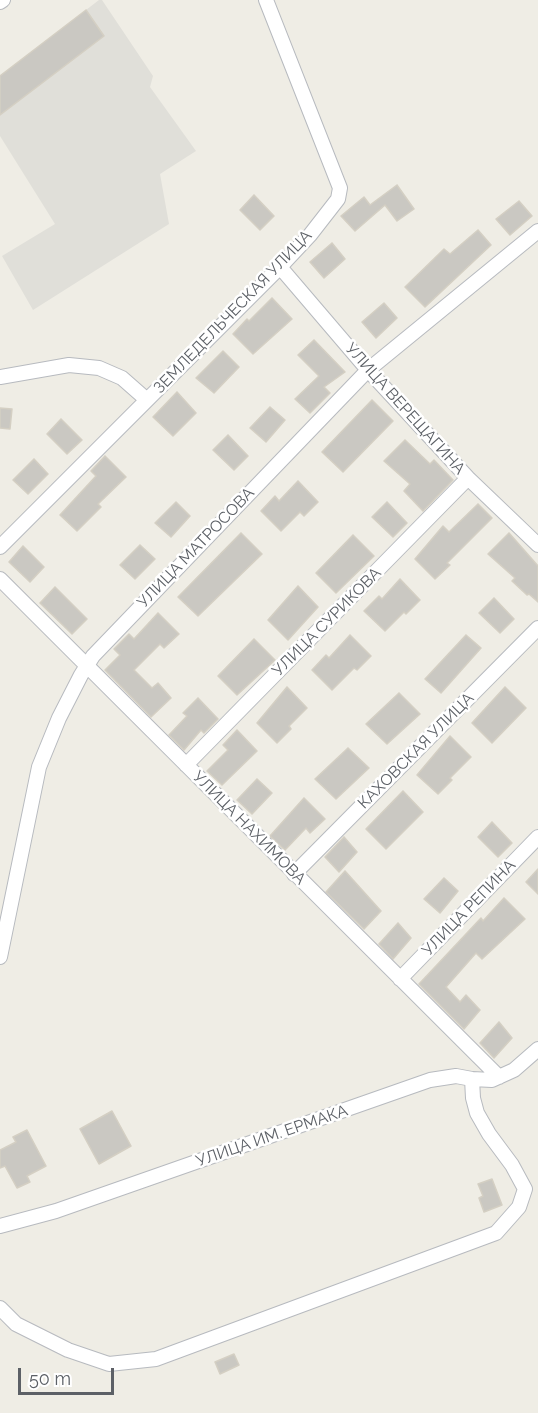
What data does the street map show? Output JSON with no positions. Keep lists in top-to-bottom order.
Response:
{
  "streets": {
    "street": [
      "ЗЕМЛЕДЕЛЬЧЕСКАЯ УЛИЦА",
      "УЛИЦА ВЕРЕЩАГИНА",
      "УЛИЦА МАТРОСОВА",
      "УЛИЦА СУРИКОВА",
      "КАХОВСКАЯ УЛИЦА",
      "УЛИЦА НАХИМОВА",
      "УЛИЦА РЕПИНА",
      "УЛИЦА ИМ. ЕРМАКА"
    ]
  },
  "crossings": [
    ["ЗЕМЛЕДЕЛЬЧЕСКАЯ УЛИЦА", "УЛИЦА ВЕРЕЩАГИНА"],
    ["УЛИЦА ВЕРЕЩАГИНА", "УЛИЦА МАТРОСОВА"],
    ["УЛИЦА ВЕРЕЩАГИНА", "УЛИЦА СУРИКОВА"],
    ["УЛИЦА МАТРОСОВА", "УЛИЦА НАХИМОВА"],
    ["УЛИЦА СУРИКОВА", "УЛИЦА НАХИМОВА"],
    ["КАХОВСКАЯ УЛИЦА", "УЛИЦА НАХИМОВА"],
    ["УЛИЦА НАХИМОВА", "УЛИЦА РЕПИНА"],
    ["УЛИЦА НАХИМОВА", "УЛИЦА ИМ. ЕРМАКА"]
  ],
  "scale_bar": "50 m"
}
